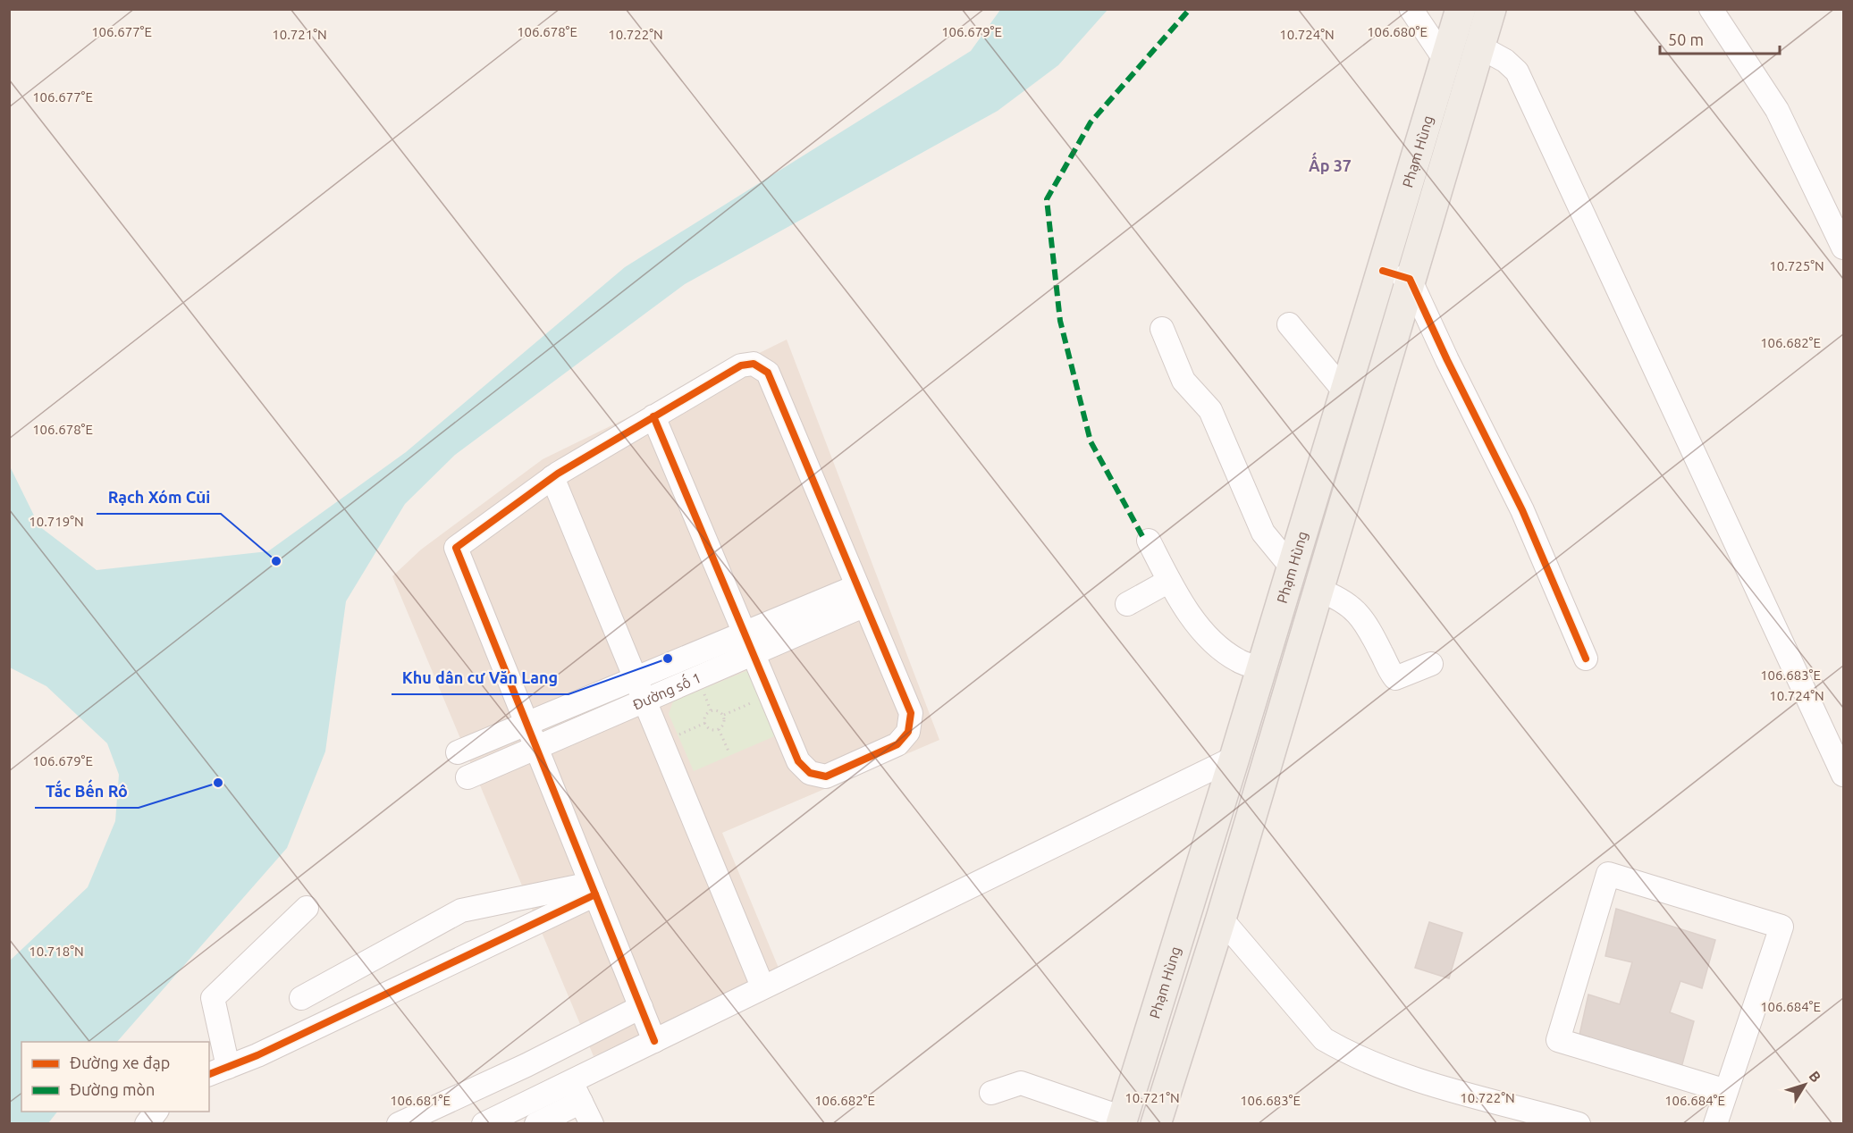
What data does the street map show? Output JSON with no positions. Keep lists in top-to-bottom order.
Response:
{
  "streets": {
    "main road": ["Phạm Hùng"],
    "street": ["Đường số 1"]
  },
  "districts": ["Ấp 37"],
  "places": ["Rạch Xóm Củi", "Khu dân cư Văn Lang", "Tắc Bến Rô"],
  "legend": ["Đường xe đạp", "Đường mòn"],
  "scale_bar": "50 m",
  "north": "top right",
  "coordinates": [
    "106.677°E",
    "106.678°E",
    "106.679°E",
    "106.680°E",
    "10.721°N",
    "10.722°N",
    "10.724°N",
    "10.725°N",
    "106.682°E",
    "10.719°N",
    "106.683°E",
    "10.718°N",
    "106.684°E",
    "106.681°E"
  ]
}
